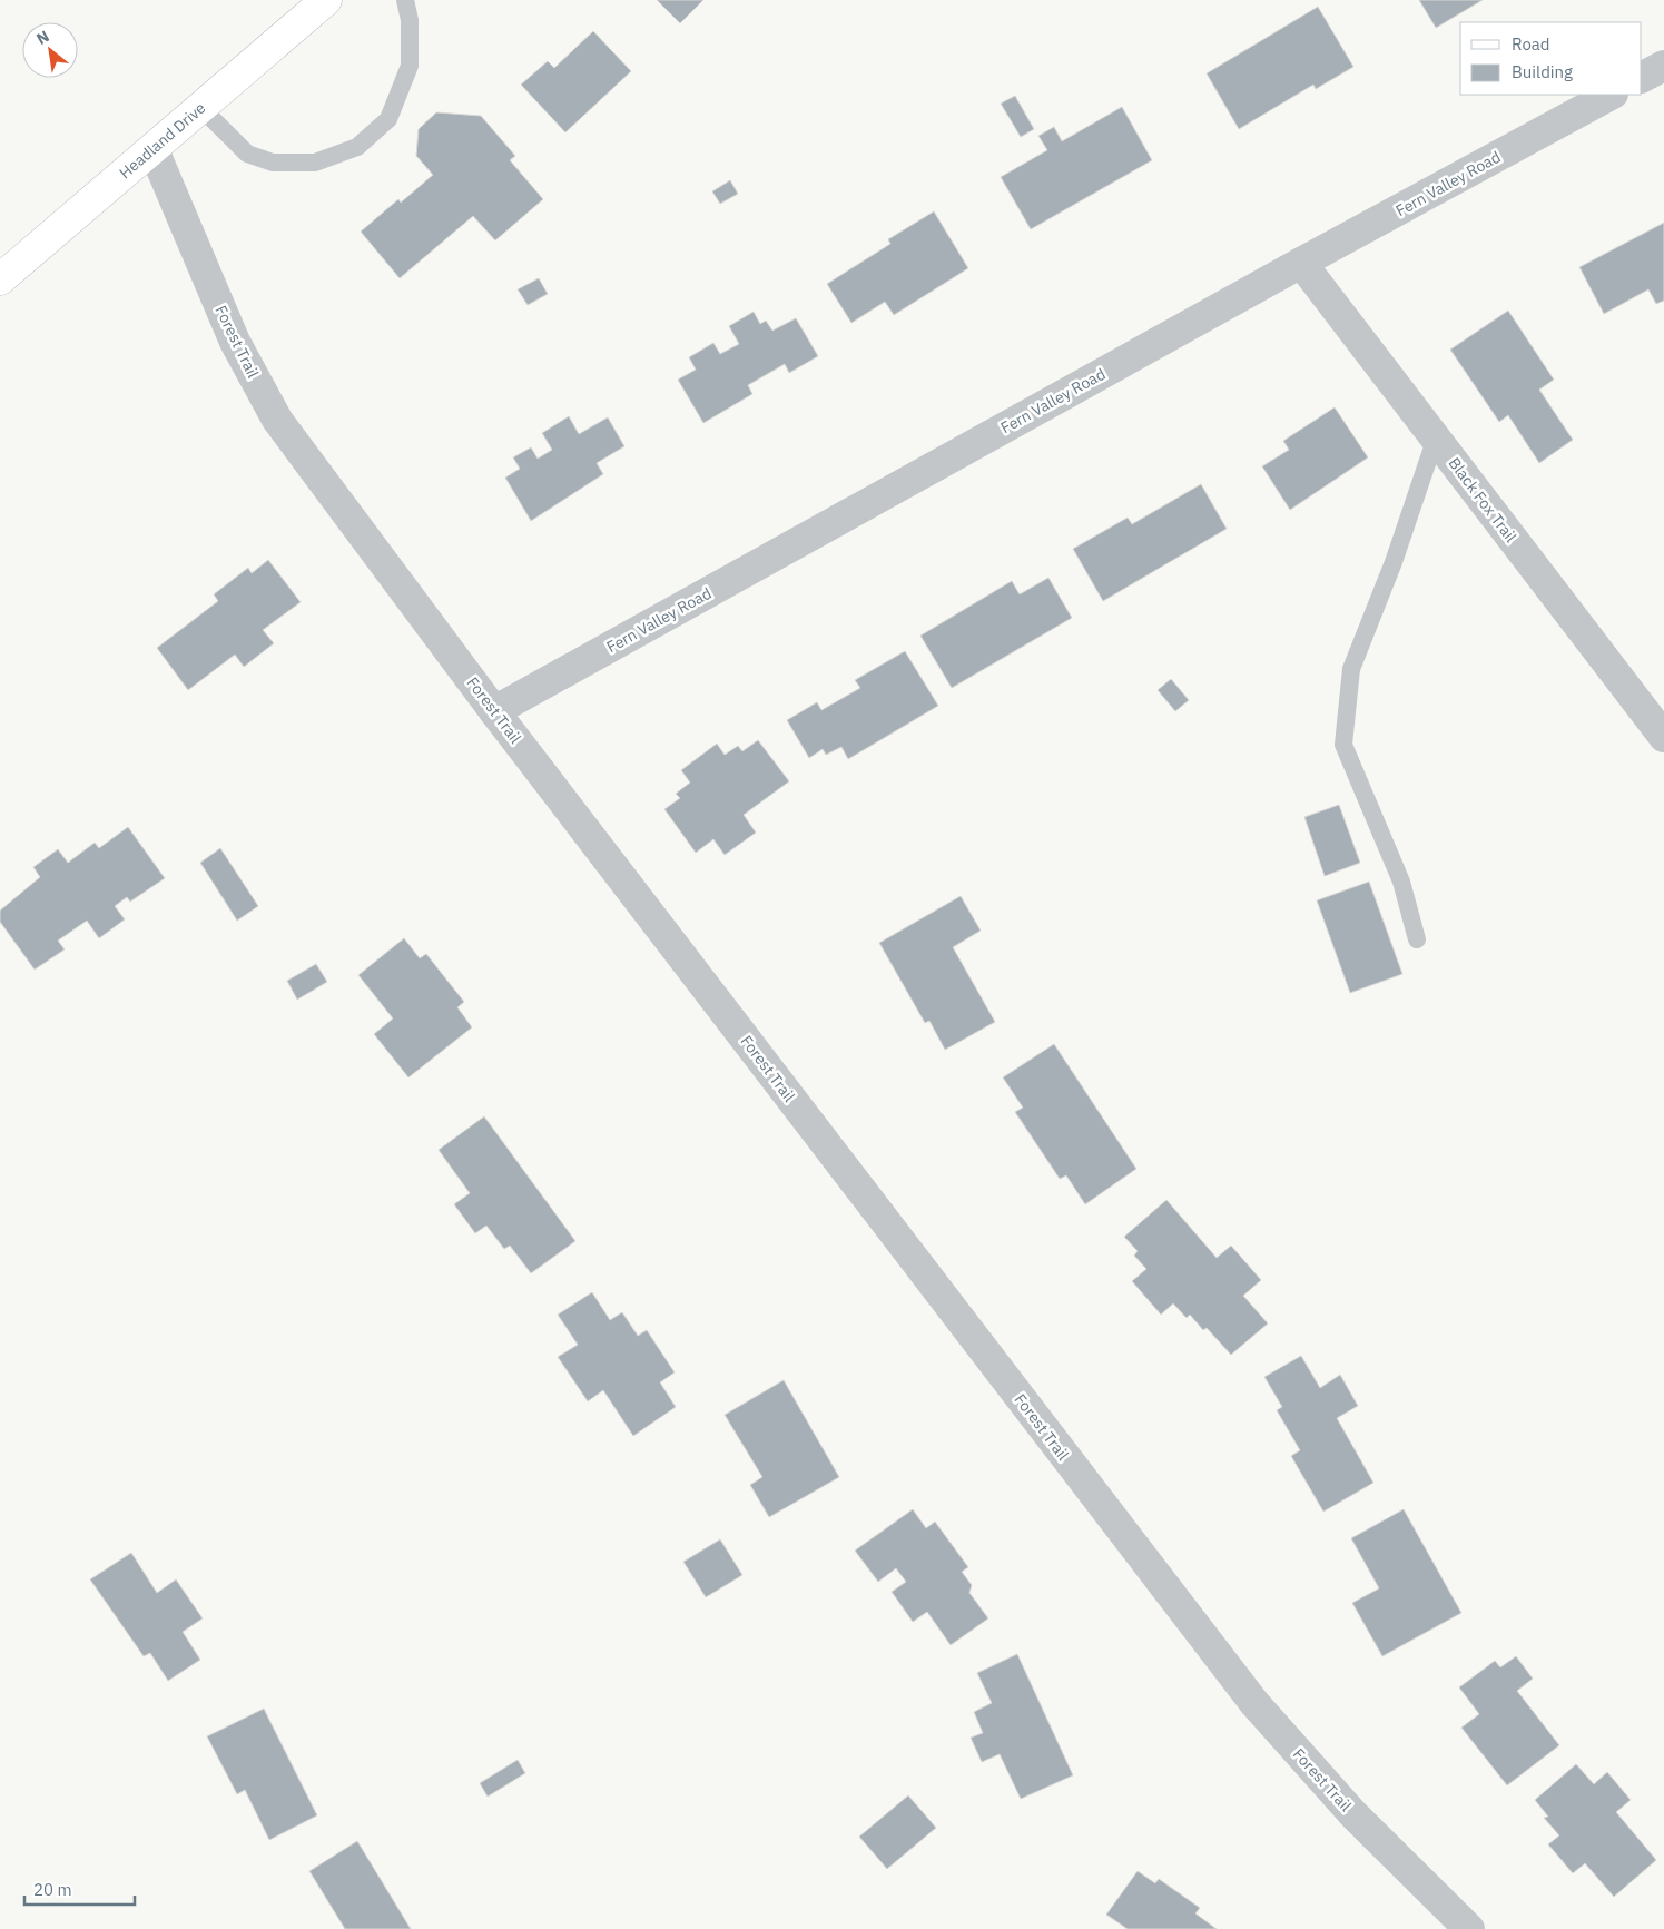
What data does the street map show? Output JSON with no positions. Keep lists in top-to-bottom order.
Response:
{
  "streets": {
    "main road": ["Headland Drive"],
    "street": ["Fern Valley Road", "Forest Trail", "Black Fox Trail"]
  },
  "crossings": [
    ["Headland Drive", "Forest Trail"],
    ["Fern Valley Road", "Forest Trail"],
    ["Fern Valley Road", "Black Fox Trail"]
  ],
  "legend": ["Road", "Building"],
  "scale_bar": "20 m",
  "north": "top left"
}
